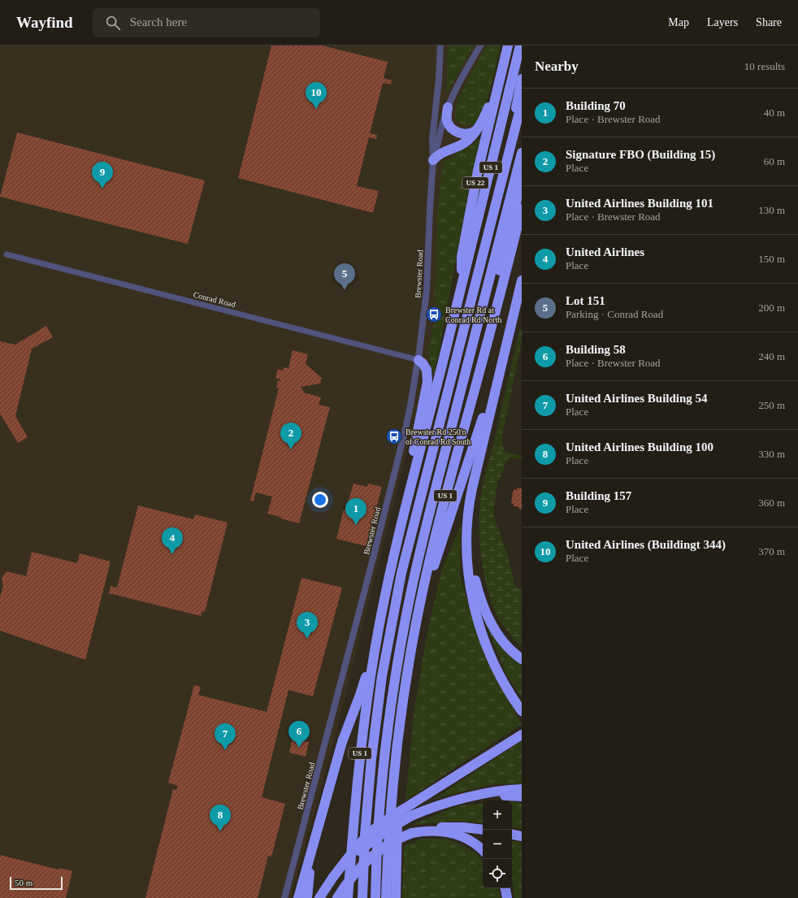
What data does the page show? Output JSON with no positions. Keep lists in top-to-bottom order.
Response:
{
  "streets": {
    "highway": ["US 1", "US 22"],
    "street": ["Brewster Road", "Conrad Road"]
  },
  "crossings": [
    ["US 1", "US 22"],
    ["Brewster Road", "Conrad Road"]
  ],
  "places": {
    "bus stop": ["Brewster Rd at Conrad Rd North", "Brewster Rd 250'n of Conrad Rd South"]
  },
  "scale_bar": "50 m",
  "page": {
    "header": "Wayfind",
    "search": "Search here",
    "nav": ["Map", "Layers", "Share"],
    "heading": ["Nearby", "10 results"],
    "pins": [
      "10",
      "9",
      "5",
      "2",
      "1",
      "4",
      "3",
      "6",
      "7",
      "8"
    ],
    "list": [
      {
        "mark": "1",
        "name": "Building 70",
        "note": "Place · Brewster Road",
        "value": "40 m"
      },
      {
        "mark": "2",
        "name": "Signature FBO (Building 15)",
        "note": "Place",
        "value": "60 m"
      },
      {
        "mark": "3",
        "name": "United Airlines Building 101",
        "note": "Place · Brewster Road",
        "value": "130 m"
      },
      {
        "mark": "4",
        "name": "United Airlines",
        "note": "Place",
        "value": "150 m"
      },
      {
        "mark": "5",
        "name": "Lot 151",
        "note": "Parking · Conrad Road",
        "value": "200 m"
      },
      {
        "mark": "6",
        "name": "Building 58",
        "note": "Place · Brewster Road",
        "value": "240 m"
      },
      {
        "mark": "7",
        "name": "United Airlines Building 54",
        "note": "Place",
        "value": "250 m"
      },
      {
        "mark": "8",
        "name": "United Airlines Building 100",
        "note": "Place",
        "value": "330 m"
      },
      {
        "mark": "9",
        "name": "Building 157",
        "note": "Place",
        "value": "360 m"
      },
      {
        "mark": "10",
        "name": "United Airlines (Buildingt 344)",
        "note": "Place",
        "value": "370 m"
      }
    ],
    "map_buttons": ["+", "−"],
    "scale": "50 m"
  }
}
